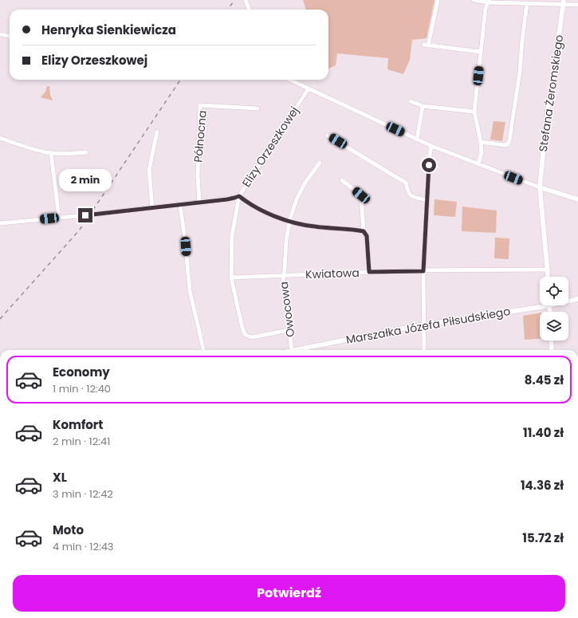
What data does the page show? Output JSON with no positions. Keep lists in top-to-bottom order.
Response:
{
  "streets": {
    "street": [
      "Stefana Żeromskiego",
      "Północna",
      "Elizy Orzeszkowej",
      "Kwiatowa",
      "Owocowa",
      "Marszałka Józefa Piłsudskiego"
    ]
  },
  "crossings": [
    ["Stefana Żeromskiego", "Kwiatowa"],
    ["Północna", "Elizy Orzeszkowej"],
    ["Kwiatowa", "Owocowa"]
  ],
  "page": {
    "banner": ["Henryka Sienkiewicza", "Elizy Orzeszkowej"],
    "bubble": "2 min",
    "list": [
      {
        "name": "Economy",
        "note": "1 min · 12:40",
        "value": "8.45 zł"
      },
      {
        "name": "Komfort",
        "note": "2 min · 12:41",
        "value": "11.40 zł"
      },
      {
        "name": "XL",
        "note": "3 min · 12:42",
        "value": "14.36 zł"
      },
      {
        "name": "Moto",
        "note": "4 min · 12:43",
        "value": "15.72 zł"
      }
    ],
    "buttons": "Potwierdź"
  }
}
